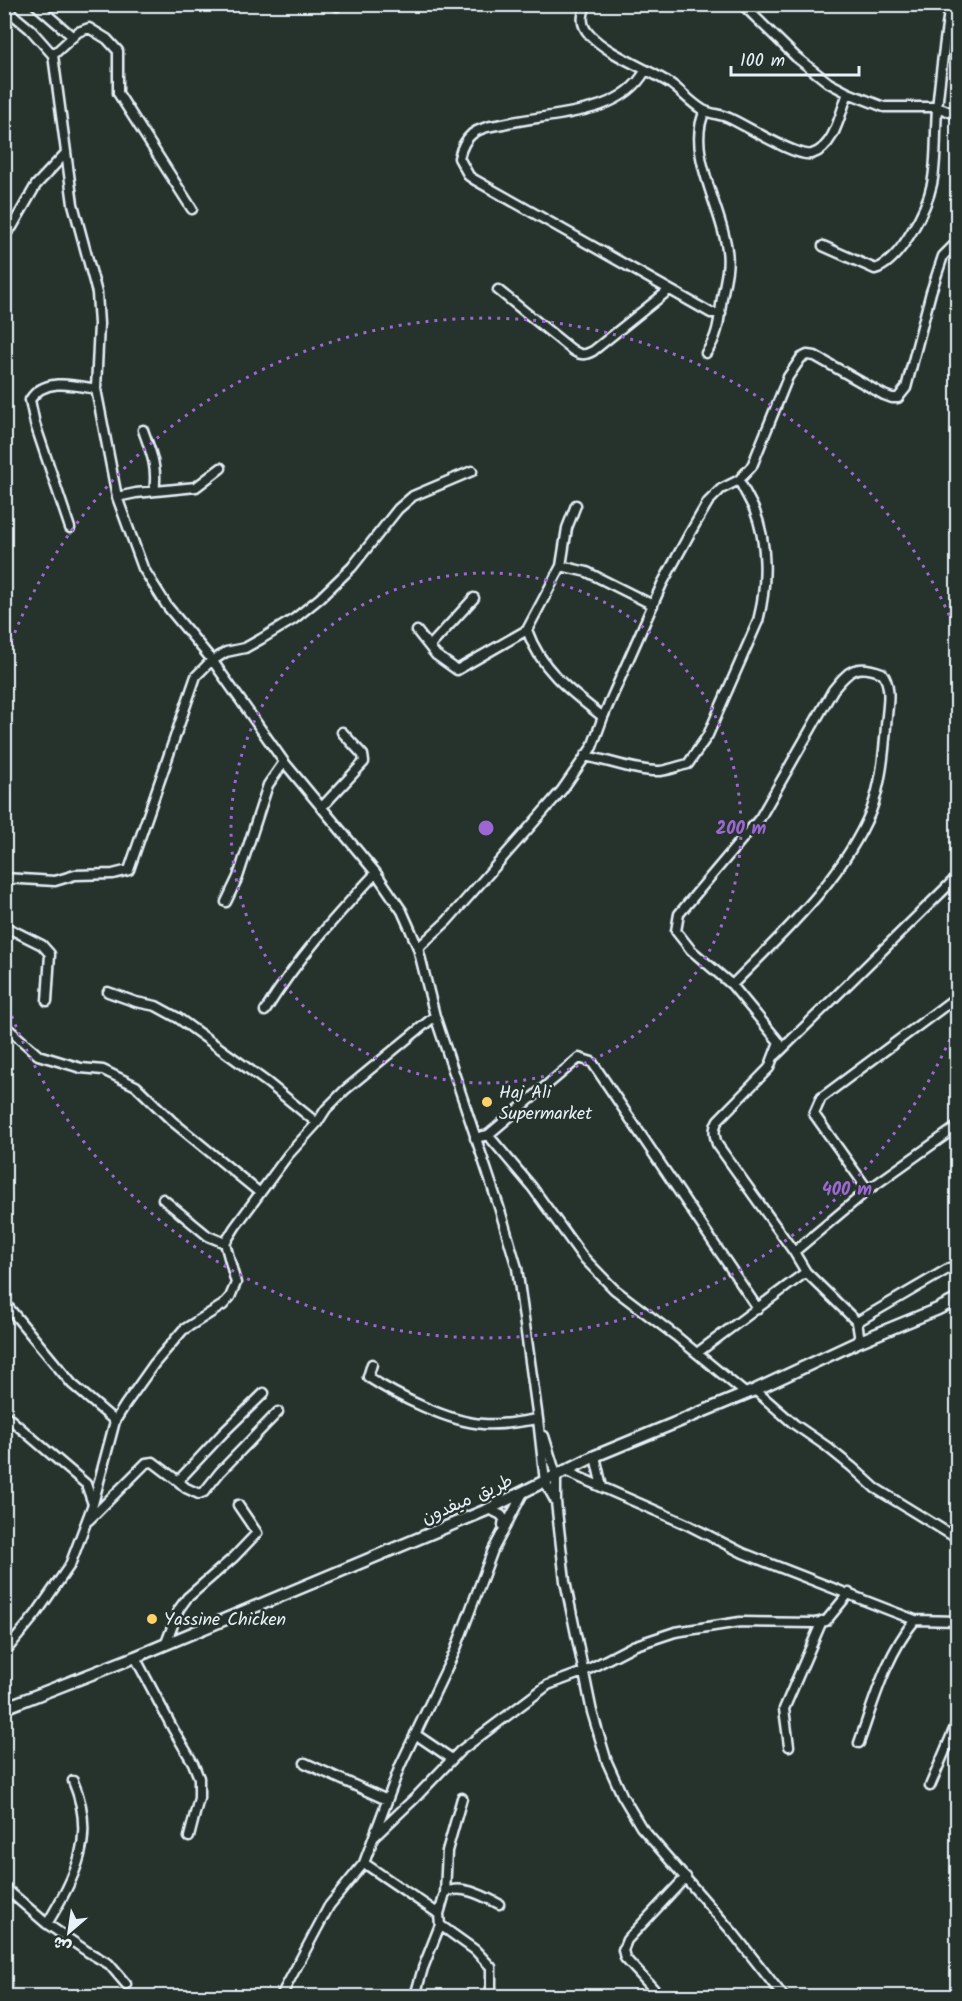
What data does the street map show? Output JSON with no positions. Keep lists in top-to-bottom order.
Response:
{
  "streets": {
    "main road": ["طريق ميفدون"]
  },
  "places": ["Haj Ali Supermarket", "Yassine Chicken"],
  "scale_bar": "100 m",
  "north": "bottom left",
  "rings": ["200 m", "400 m"]
}
